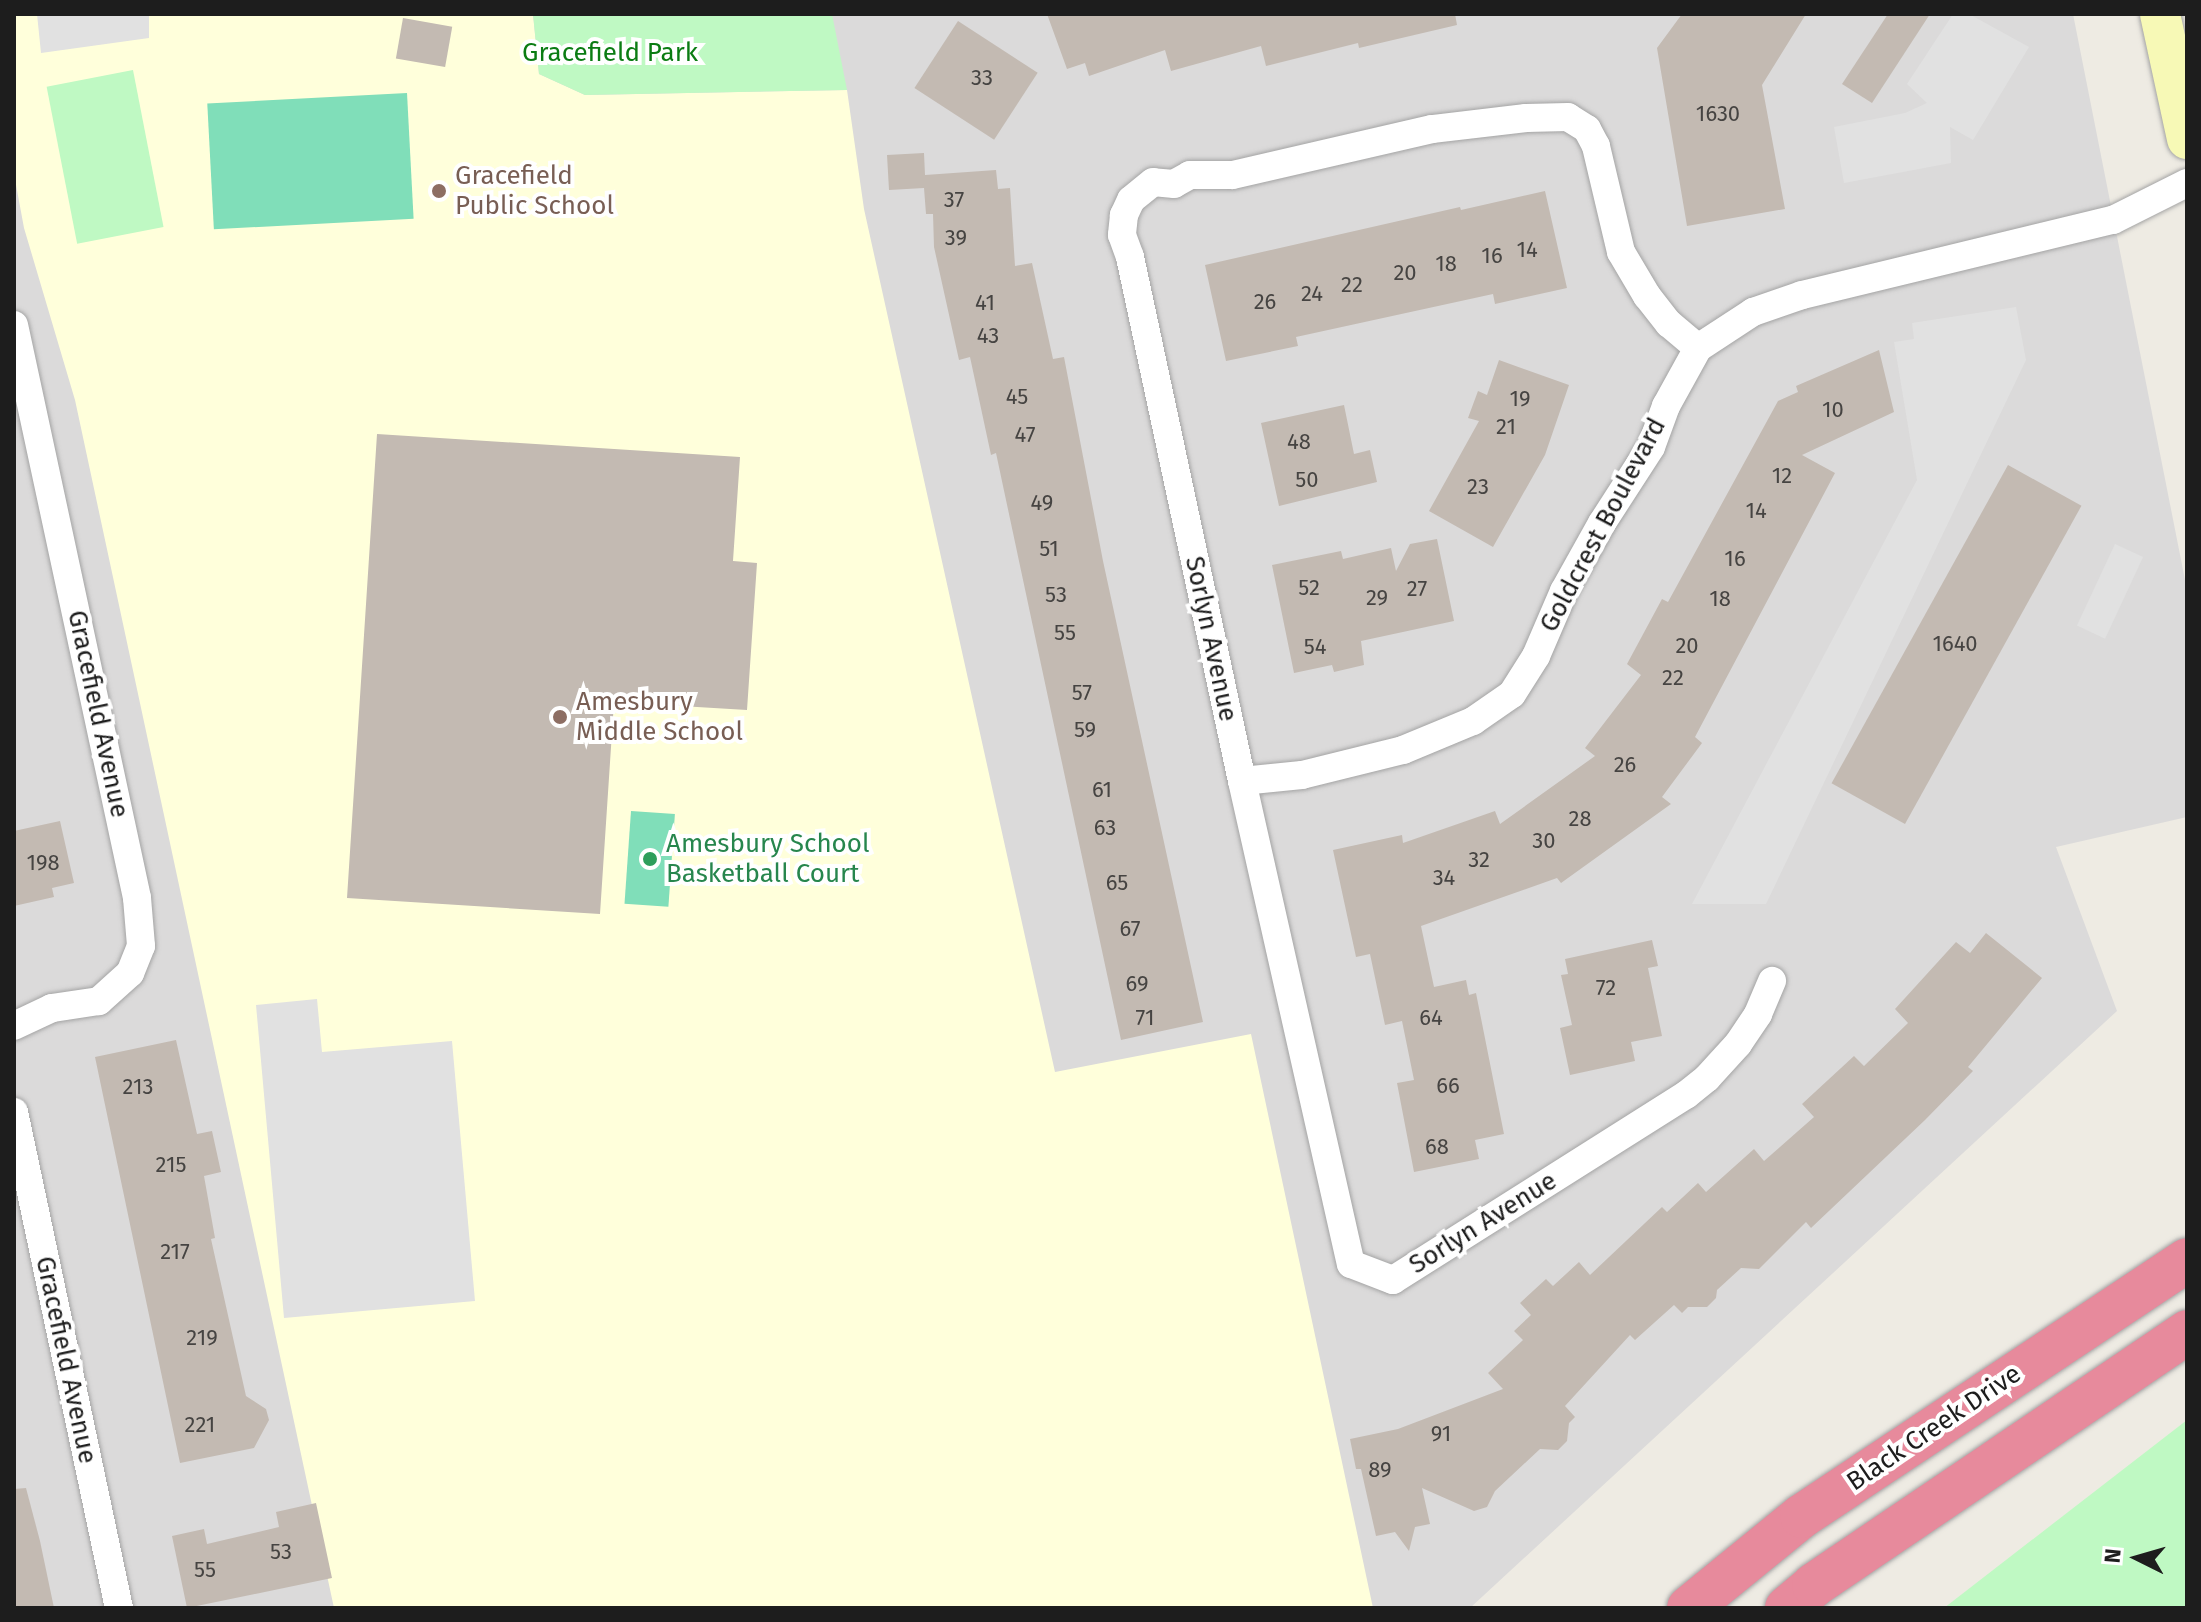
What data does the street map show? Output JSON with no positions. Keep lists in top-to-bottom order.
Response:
{
  "streets": {
    "highway": ["Black Creek Drive"],
    "street": ["Goldcrest Boulevard", "Sorlyn Avenue", "Gracefield Avenue"]
  },
  "crossings": [
    ["Goldcrest Boulevard", "Sorlyn Avenue"]
  ],
  "parks": ["Gracefield Park"],
  "places": ["Gracefield Public School", "Amesbury Middle School", "Amesbury School Basketball Court"],
  "house_numbers": [
    "33",
    "1630",
    "37",
    "39",
    "14",
    "16",
    "18",
    "20",
    "22",
    "24",
    "26",
    "41",
    "43",
    "45",
    "19",
    "10",
    "21",
    "47",
    "48",
    "12",
    "50",
    "23",
    "49",
    "14",
    "51",
    "16",
    "52",
    "27",
    "53",
    "29",
    "18",
    "55",
    "1640",
    "20",
    "54",
    "22",
    "57",
    "59",
    "26",
    "61",
    "28",
    "63",
    "30",
    "32",
    "198",
    "34",
    "65",
    "67",
    "69",
    "72",
    "71",
    "64",
    "66",
    "213",
    "68",
    "215",
    "217",
    "219",
    "221",
    "91",
    "89",
    "53",
    "55"
  ],
  "north": "left"
}
